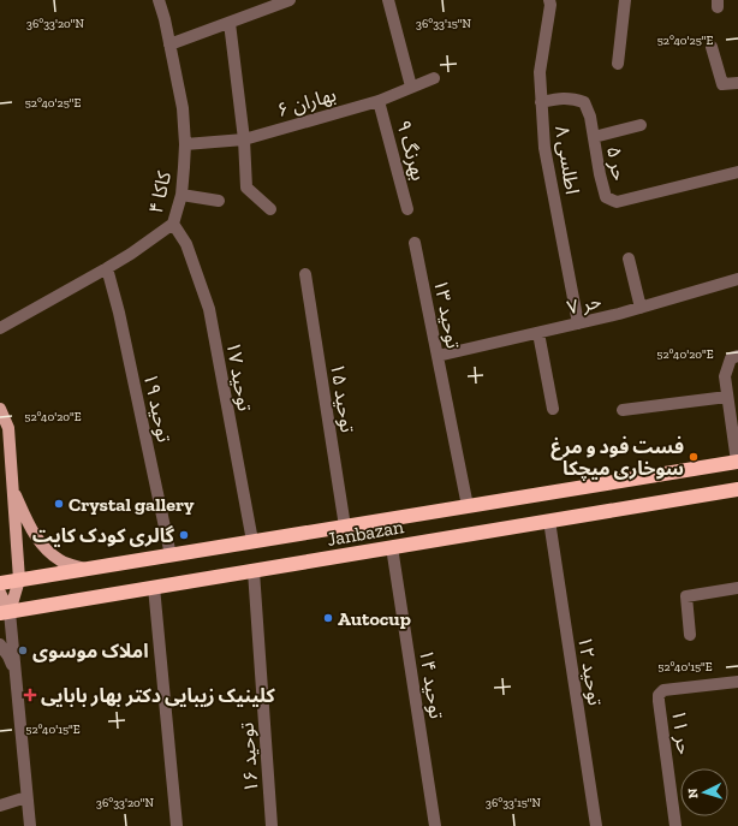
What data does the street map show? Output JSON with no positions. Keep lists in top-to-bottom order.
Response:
{
  "streets": {
    "highway": ["Janbazan"],
    "street": [
      "بهاران ۶",
      "بهرنگ ۹",
      "اطلسی ۸",
      "حر ۵",
      "کاکا ۴",
      "حر ۷",
      "توحید ۱۳",
      "توحید ۱۷",
      "توحید ۱۵",
      "توحید ۱۹",
      "توحید ۱۲",
      "توحید ۱۴",
      "حر ۱۱",
      "توحید ۱۶"
    ]
  },
  "crossings": [
    ["بهاران ۶", "بهرنگ ۹"],
    ["بهاران ۶", "کاکا ۴"],
    ["اطلسی ۸", "حر ۵"],
    ["اطلسی ۸", "حر ۷"],
    ["کاکا ۴", "توحید ۱۷"],
    ["کاکا ۴", "توحید ۱۹"],
    ["حر ۷", "توحید ۱۳"],
    ["توحید ۱۳", "Janbazan"],
    ["توحید ۱۷", "Janbazan"],
    ["توحید ۱۵", "Janbazan"],
    ["توحید ۱۹", "Janbazan"],
    ["Janbazan", "توحید ۱۲"],
    ["Janbazan", "توحید ۱۴"],
    ["Janbazan", "توحید ۱۶"]
  ],
  "places": {
    "other": [
      "فست فود و مرغ سوخاری میچکا",
      "Crystal gallery",
      "گالری کودک کایت",
      "Autocup",
      "املاک موسوی"
    ],
    "health": ["کلینیک زیبایی دکتر بهار بابایی"]
  },
  "north": "left",
  "coordinates": [
    "36°33'20\"N",
    "36°33'15\"N",
    "52°40'25\"E",
    "52°40'20\"E",
    "52°40'15\"E"
  ]
}
